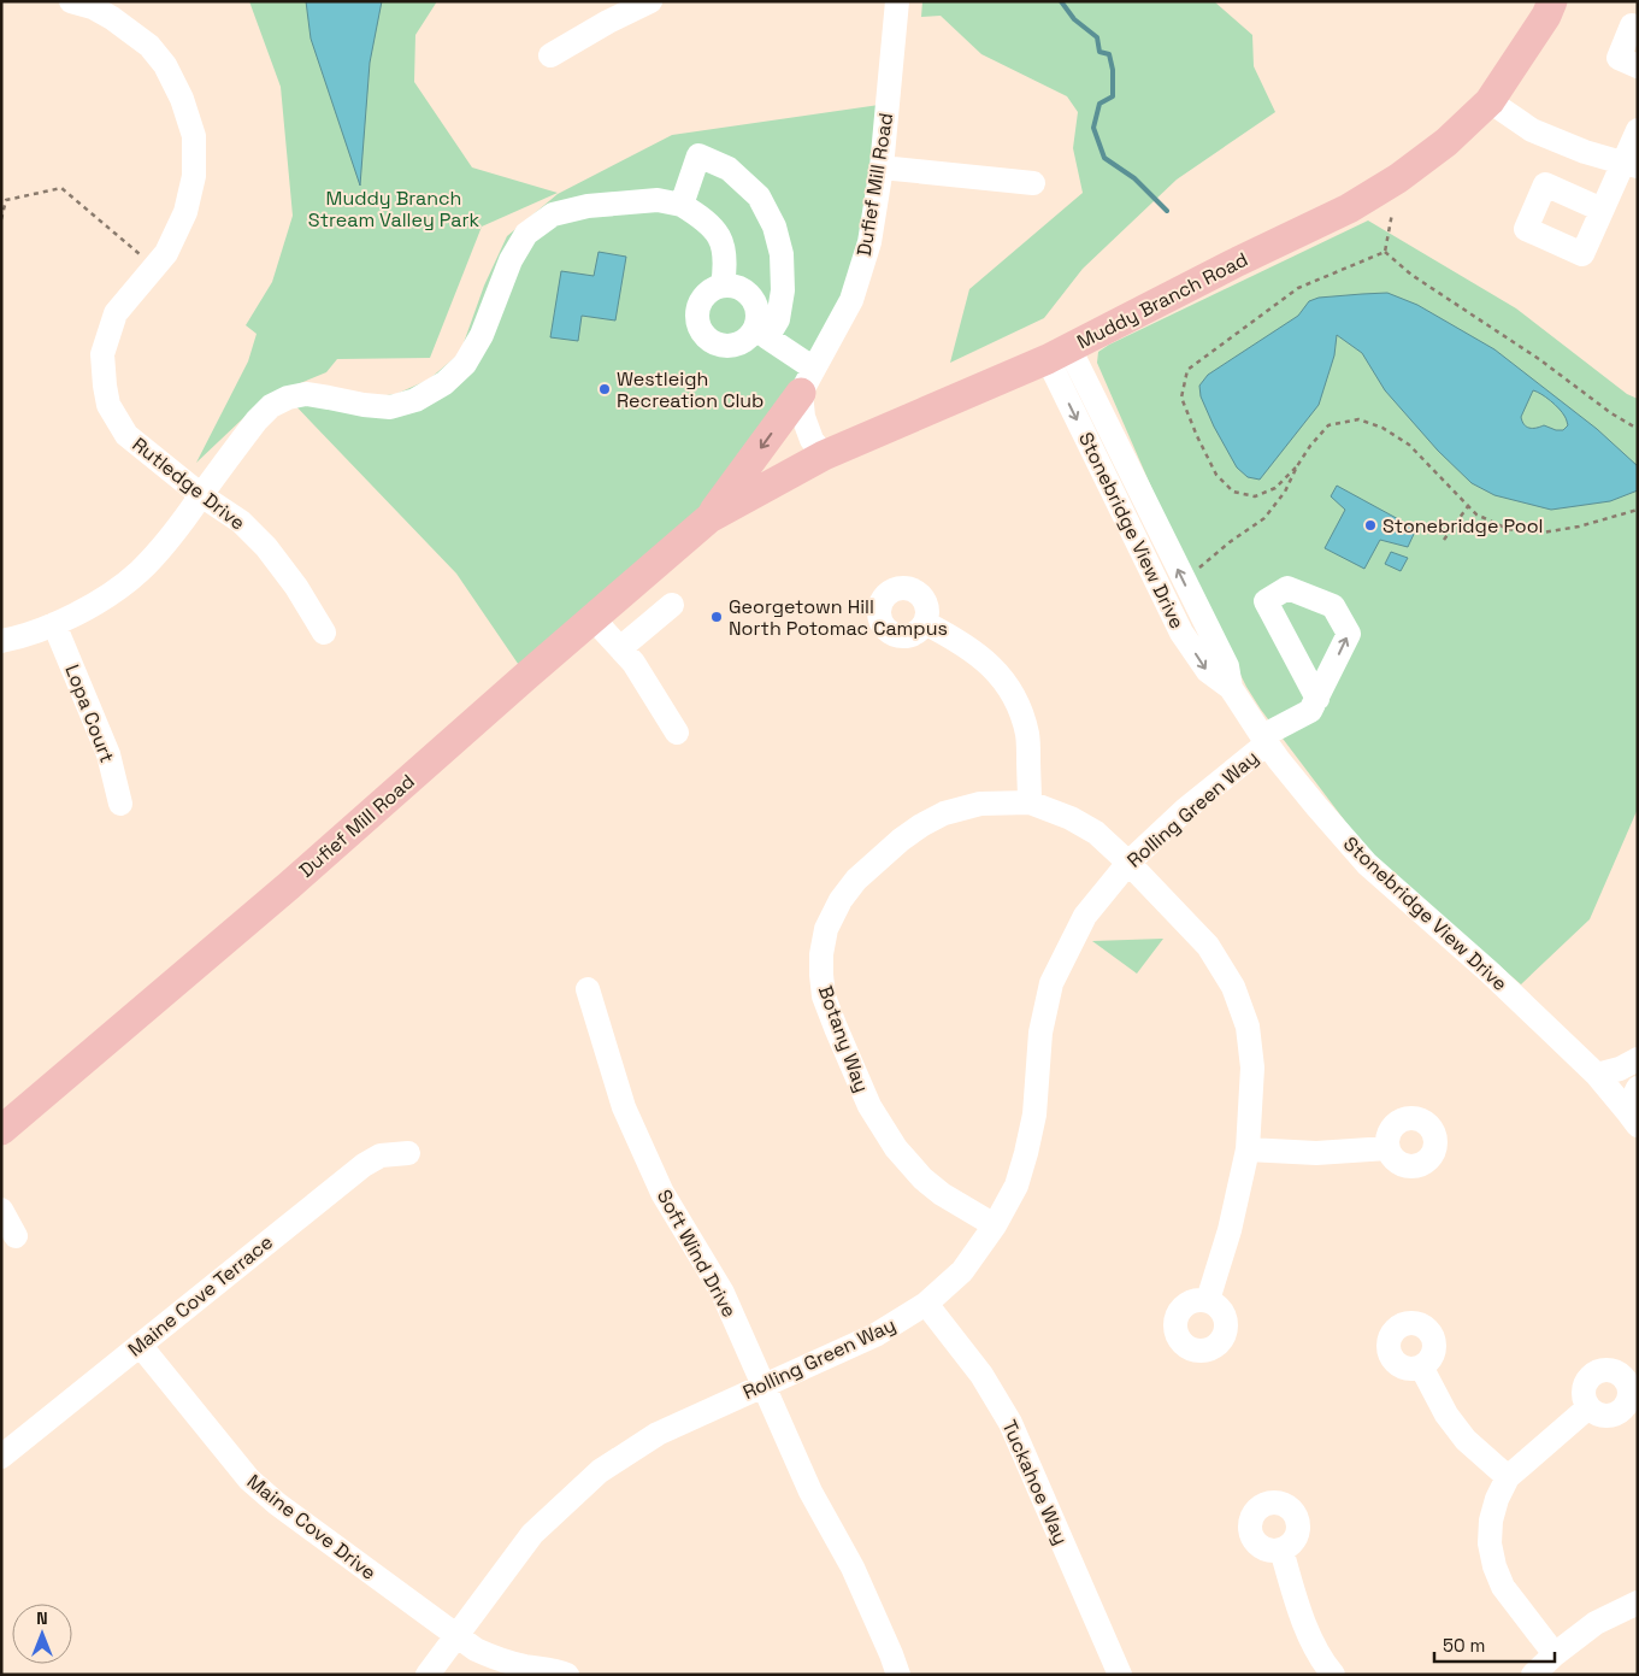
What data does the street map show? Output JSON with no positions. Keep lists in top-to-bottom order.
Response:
{
  "streets": {
    "main road": ["Dufief Mill Road", "Muddy Branch Road"],
    "street": [
      "Rutledge Drive",
      "Stonebridge View Drive",
      "Lopa Court",
      "Rolling Green Way",
      "Botany Way",
      "Soft Wind Drive",
      "Maine Cove Terrace",
      "Tuckahoe Way",
      "Maine Cove Drive"
    ]
  },
  "crossings": [
    ["Dufief Mill Road", "Muddy Branch Road"],
    ["Muddy Branch Road", "Stonebridge View Drive"],
    ["Stonebridge View Drive", "Rolling Green Way"],
    ["Rolling Green Way", "Botany Way"],
    ["Rolling Green Way", "Soft Wind Drive"],
    ["Rolling Green Way", "Tuckahoe Way"],
    ["Rolling Green Way", "Maine Cove Drive"],
    ["Maine Cove Terrace", "Maine Cove Drive"]
  ],
  "parks": ["Muddy Branch Stream Valley Park"],
  "places": ["Westleigh Recreation Club", "Stonebridge Pool", "Georgetown Hill North Potomac Campus"],
  "scale_bar": "50 m",
  "north": "top"
}
